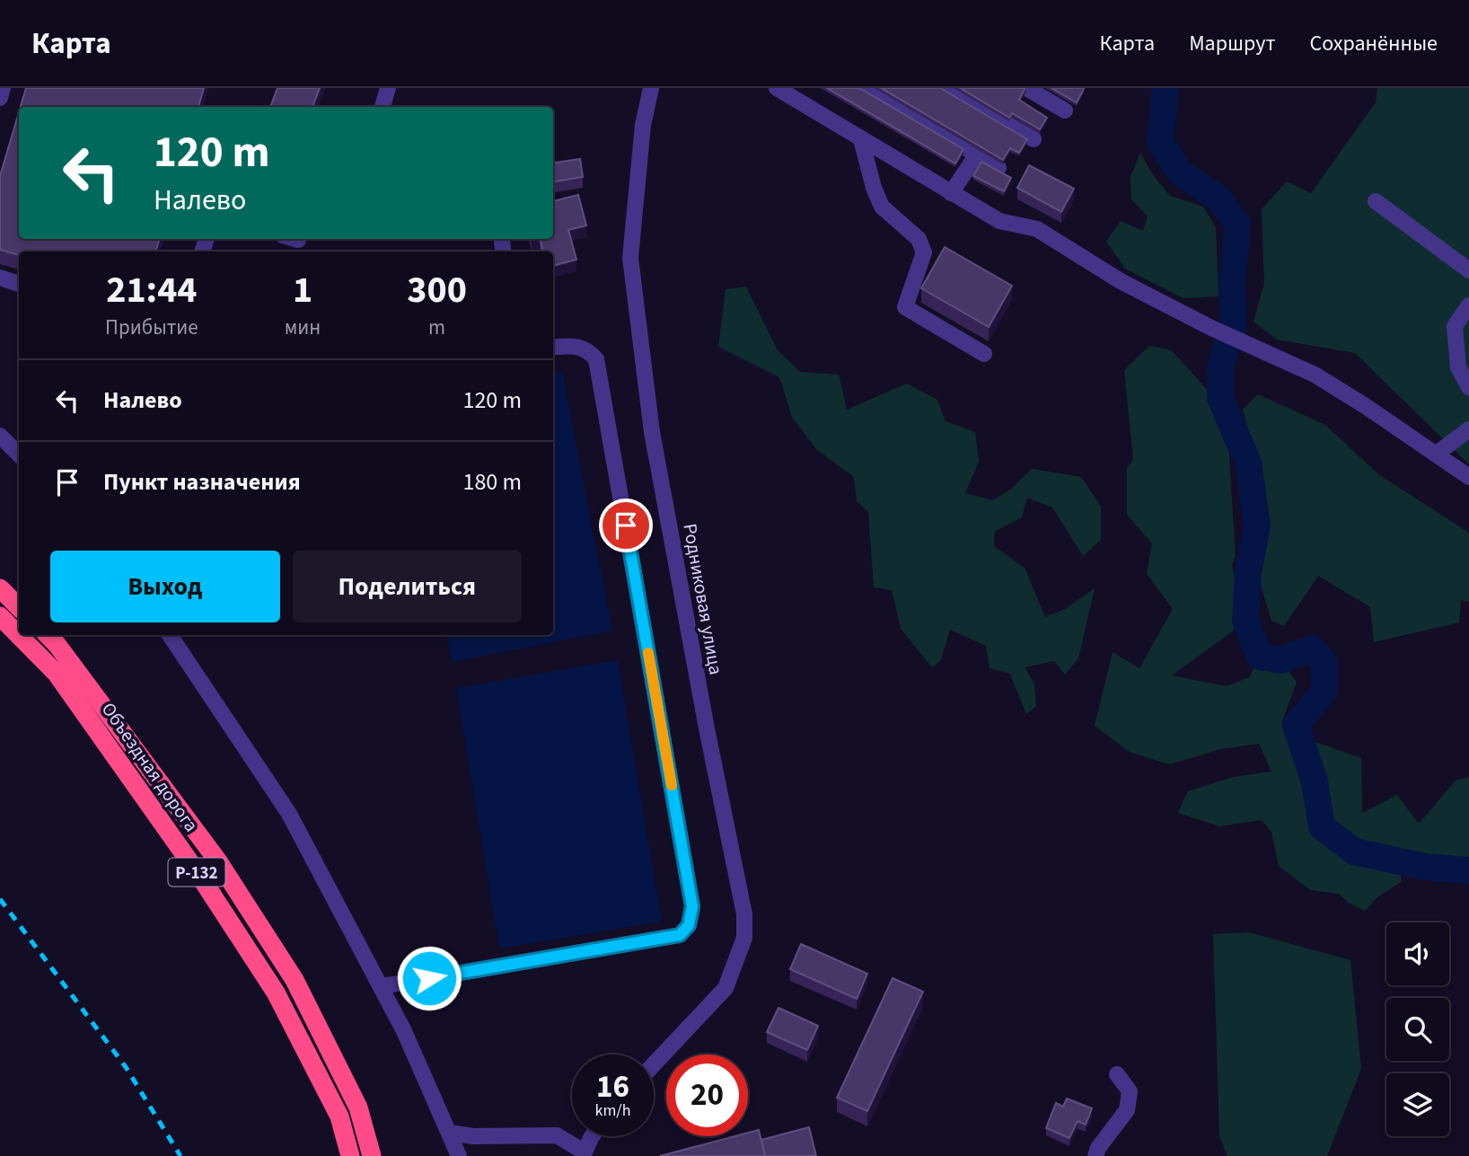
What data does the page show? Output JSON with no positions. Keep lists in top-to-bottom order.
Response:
{
  "streets": {
    "highway": ["Объездная дорога", "Р-132"],
    "street": ["Родниковая улица"]
  },
  "page": {
    "header": "Карта",
    "nav": ["Карта", "Маршрут", "Сохранённые"],
    "turn": ["120 m", "Налево"],
    "eta": [
      "21:44",
      "Прибытие",
      "1",
      "мин",
      "300",
      "m"
    ],
    "list": [
      {
        "name": "Налево",
        "value": "120 m"
      },
      {
        "name": "Пункт назначения",
        "value": "180 m"
      }
    ],
    "buttons": ["Выход", "Поделиться"],
    "speed": "16 km/h",
    "limit": "20"
  }
}
